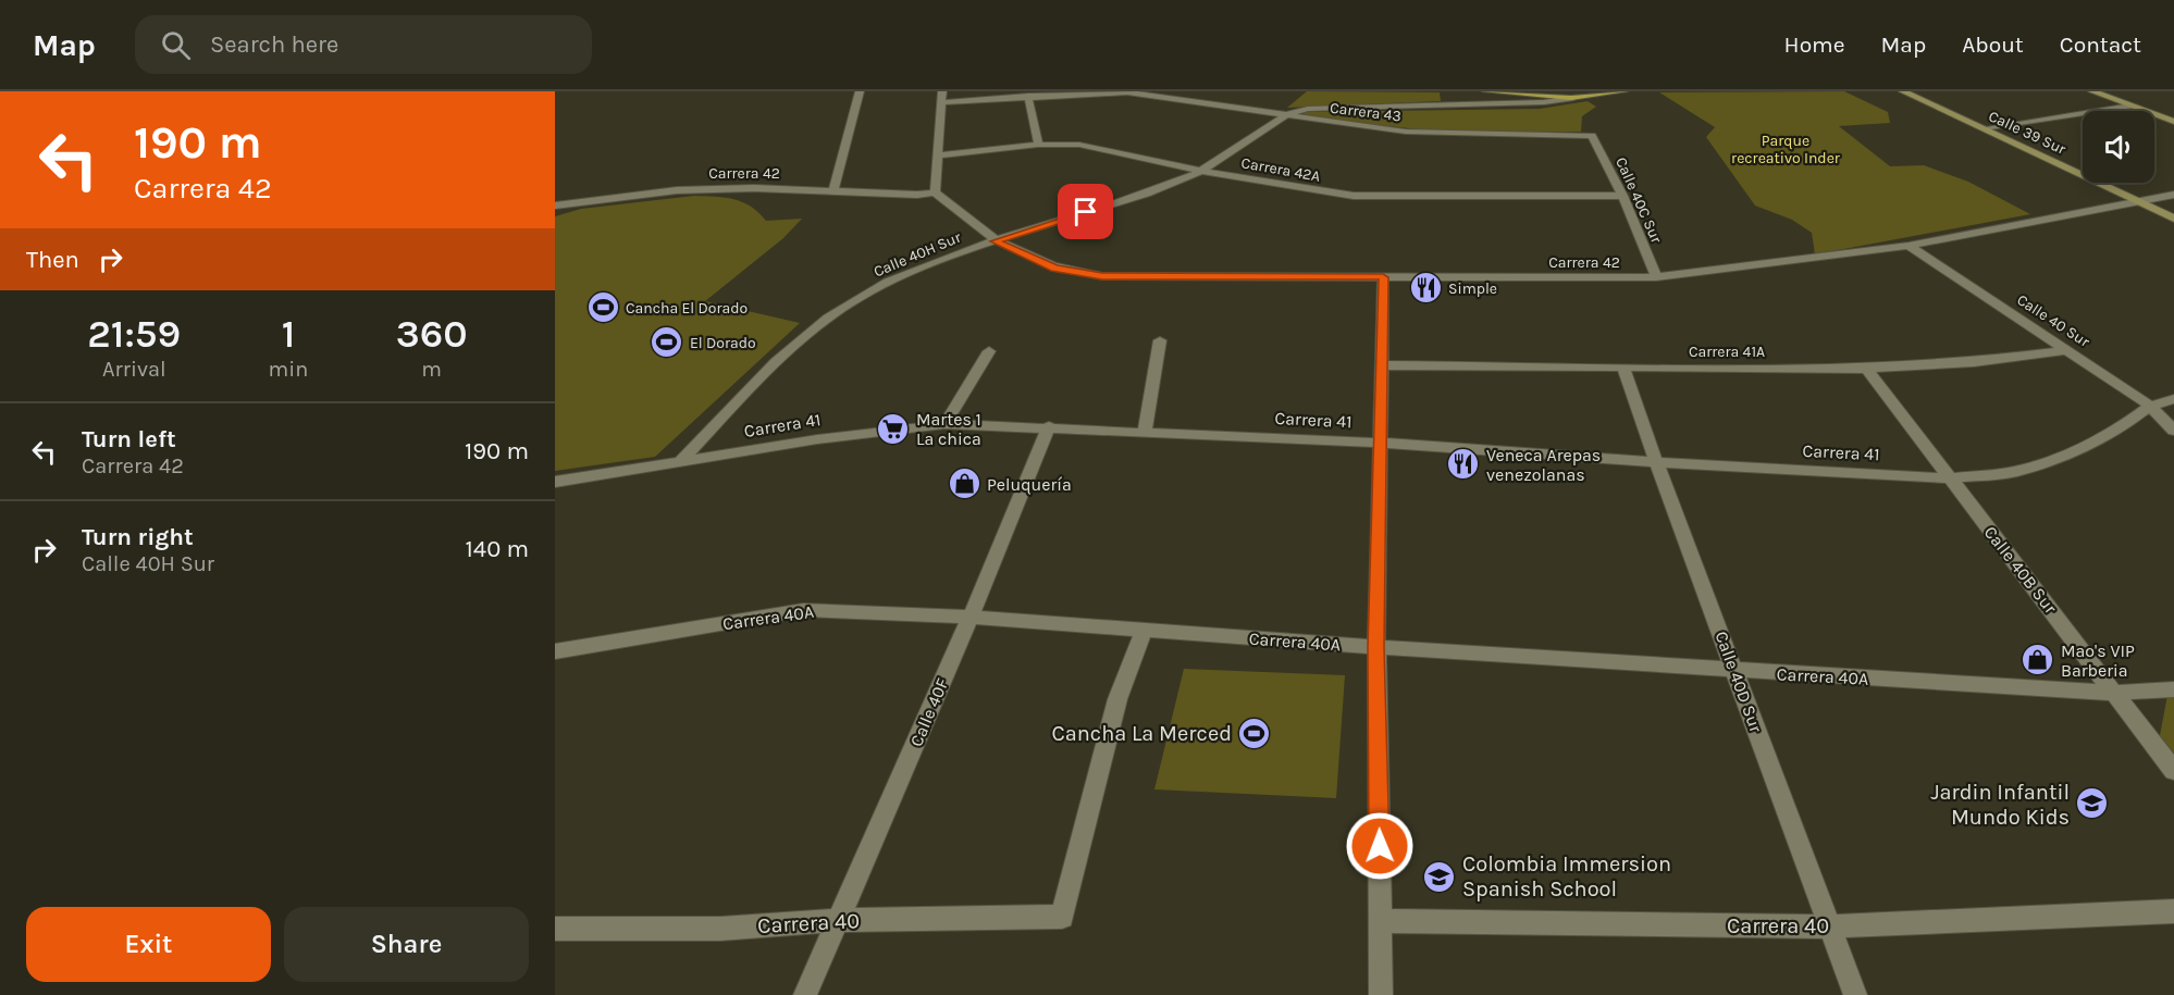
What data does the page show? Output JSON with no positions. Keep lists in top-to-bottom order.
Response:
{
  "streets": {
    "street": [
      "Carrera 43",
      "Calle 39 Sur",
      "Carrera 42A",
      "Carrera 42",
      "Calle 40C Sur",
      "Calle 40H Sur",
      "Calle 40 Sur",
      "Carrera 41A",
      "Carrera 41",
      "Calle 40B Sur",
      "Carrera 40A",
      "Calle 40D Sur",
      "Calle 40F",
      "Carrera 40"
    ]
  },
  "crossings": [
    ["Carrera 43", "Calle 40C Sur"],
    ["Carrera 43", "Calle 40H Sur"],
    ["Calle 39 Sur", "Carrera 42"],
    ["Carrera 42A", "Calle 40C Sur"],
    ["Carrera 42A", "Calle 40H Sur"],
    ["Carrera 42", "Calle 40C Sur"],
    ["Carrera 42", "Calle 40H Sur"],
    ["Carrera 42", "Calle 40 Sur"],
    ["Calle 40H Sur", "Carrera 41"],
    ["Calle 40 Sur", "Carrera 41A"],
    ["Calle 40 Sur", "Carrera 41"],
    ["Carrera 41A", "Calle 40B Sur"],
    ["Carrera 41A", "Calle 40D Sur"],
    ["Carrera 41", "Calle 40B Sur"],
    ["Carrera 41", "Calle 40D Sur"],
    ["Carrera 41", "Calle 40F"],
    ["Calle 40B Sur", "Carrera 40A"],
    ["Carrera 40A", "Calle 40D Sur"],
    ["Carrera 40A", "Calle 40F"],
    ["Carrera 40A", "Carrera 40"],
    ["Calle 40D Sur", "Carrera 40"],
    ["Calle 40F", "Carrera 40"]
  ],
  "parks": ["Parque recreativo Inder"],
  "places": {
    "restaurant": ["Simple", "Veneca Arepas venezolanas"],
    "sports": ["Cancha El Dorado", "El Dorado", "Cancha La Merced"],
    "supermarket": ["Martes 1 La chica"],
    "shop": ["Peluquería", "Mao's VIP Barberia"],
    "school or university": ["Jardin Infantil Mundo Kids", "Colombia Immersion Spanish School"]
  },
  "page": {
    "header": "Map",
    "search": "Search here",
    "nav": [
      "Home",
      "Map",
      "About",
      "Contact"
    ],
    "turn": ["190 m", "Carrera 42"],
    "then": "Then",
    "eta": [
      "21:59",
      "Arrival",
      "1",
      "min",
      "360",
      "m"
    ],
    "list": [
      {
        "name": "Turn left",
        "note": "Carrera 42",
        "value": "190 m"
      },
      {
        "name": "Turn right",
        "note": "Calle 40H Sur",
        "value": "140 m"
      }
    ],
    "buttons": ["Exit", "Share"]
  }
}
